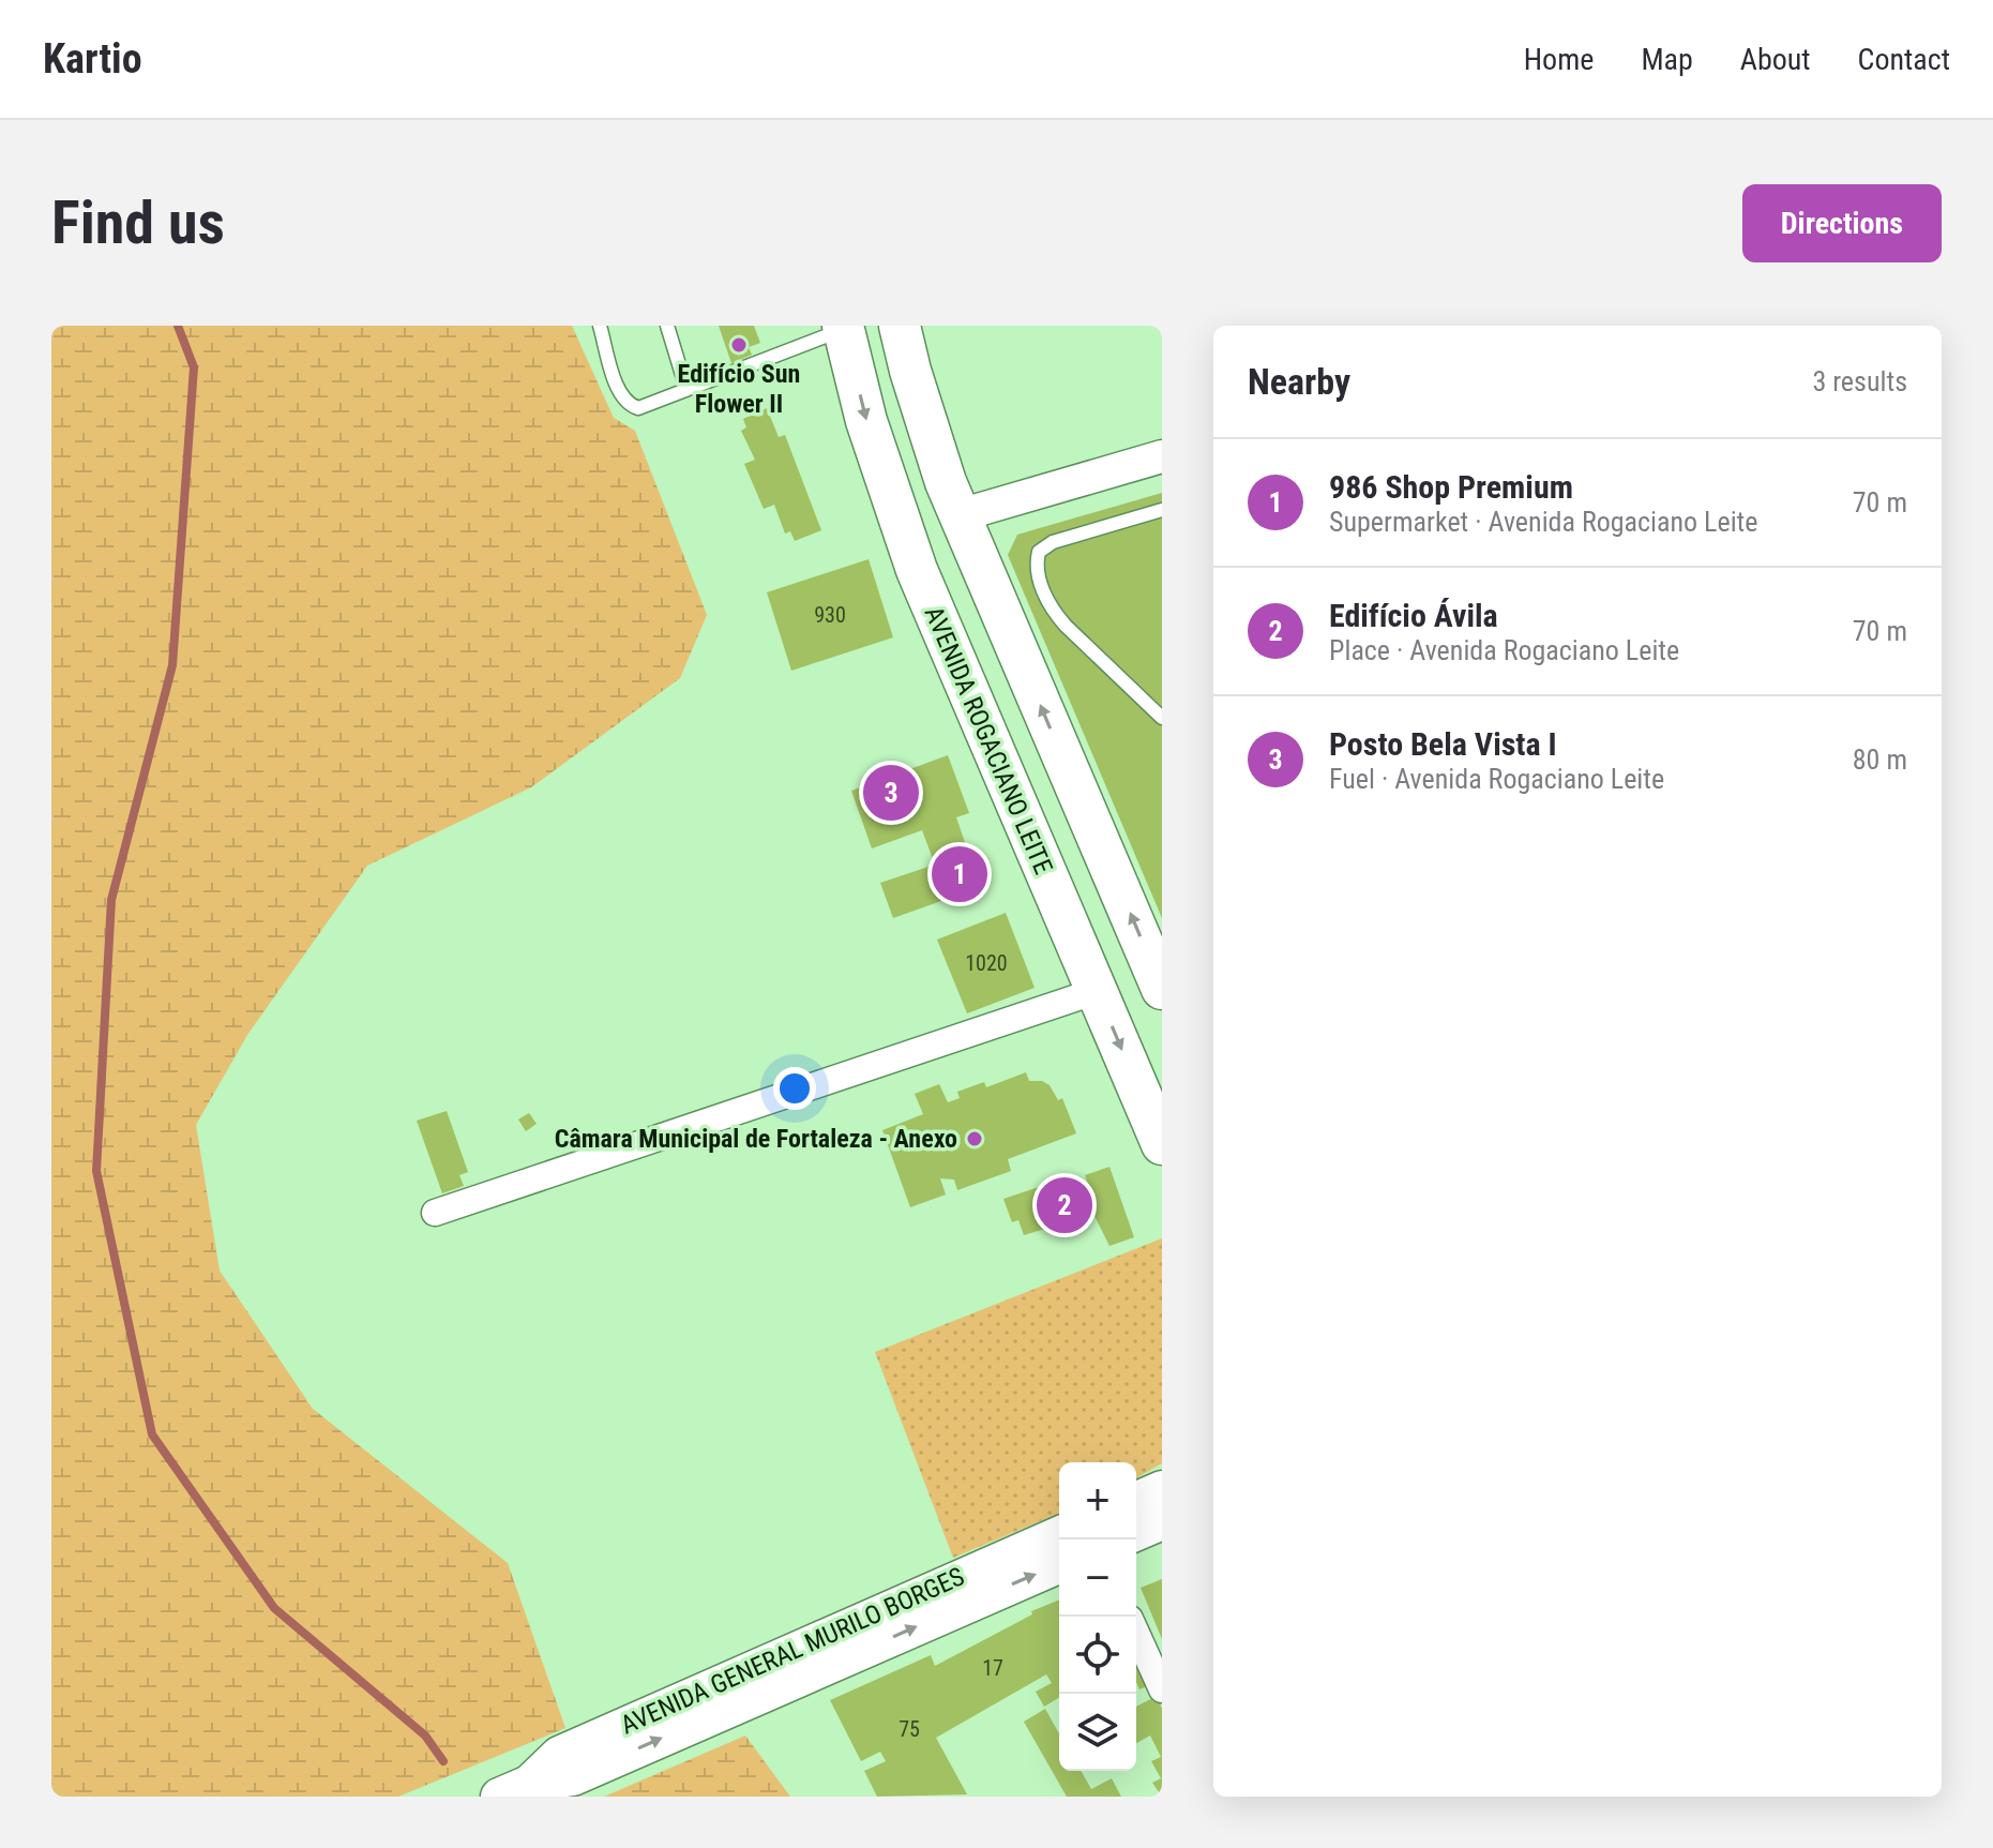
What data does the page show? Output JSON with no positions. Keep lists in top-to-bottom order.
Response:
{
  "streets": {
    "main road": ["AVENIDA ROGACIANO LEITE", "AVENIDA GENERAL MURILO BORGES"]
  },
  "places": ["Edifício Sun Flower II", "Câmara Municipal de Fortaleza - Anexo"],
  "house_numbers": [
    "930",
    "1020",
    "17",
    "75"
  ],
  "page": {
    "header": "Kartio",
    "nav": [
      "Home",
      "Map",
      "About",
      "Contact"
    ],
    "buttons": "Directions",
    "title": "Find us",
    "heading": ["Nearby", "3 results"],
    "list": [
      {
        "mark": "1",
        "name": "986 Shop Premium",
        "note": "Supermarket · Avenida Rogaciano Leite",
        "value": "70 m"
      },
      {
        "mark": "2",
        "name": "Edifício Ávila",
        "note": "Place · Avenida Rogaciano Leite",
        "value": "70 m"
      },
      {
        "mark": "3",
        "name": "Posto Bela Vista I",
        "note": "Fuel · Avenida Rogaciano Leite",
        "value": "80 m"
      }
    ],
    "pins": ["3", "1", "2"],
    "map_buttons": ["+", "−"]
  }
}
